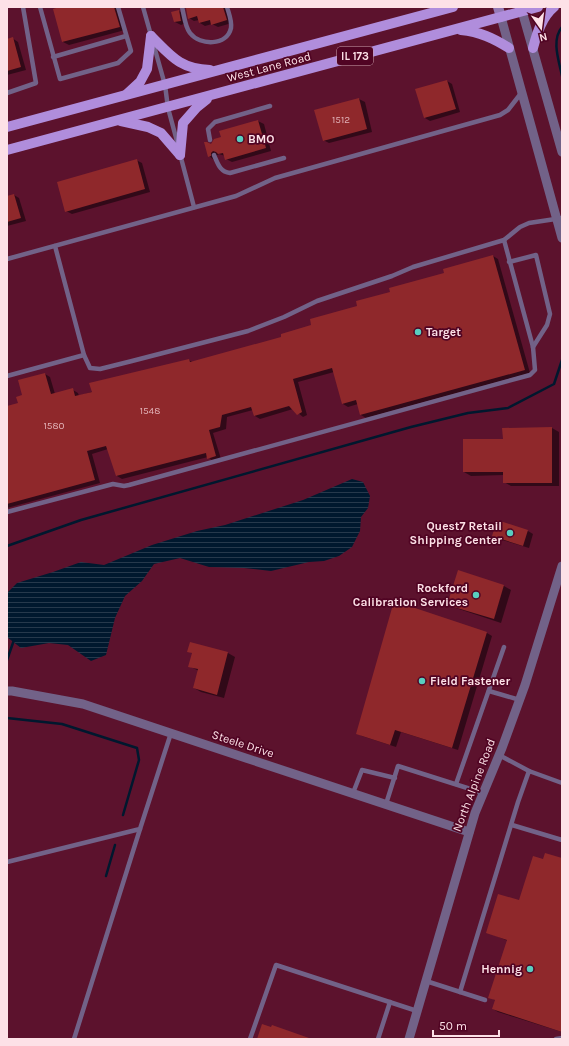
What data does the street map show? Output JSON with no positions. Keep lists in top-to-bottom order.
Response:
{
  "streets": {
    "main road": ["IL 173", "West Lane Road"],
    "street": ["Steele Drive", "North Alpine Road"]
  },
  "crossings": [
    ["Steele Drive", "North Alpine Road"]
  ],
  "places": [
    "BMO",
    "Target",
    "Quest7 Retail Shipping Center",
    "Rockford Calibration Services",
    "Field Fastener",
    "Hennig"
  ],
  "house_numbers": ["1512", "1548", "1580"],
  "scale_bar": "50 m",
  "north": "bottom"
}
